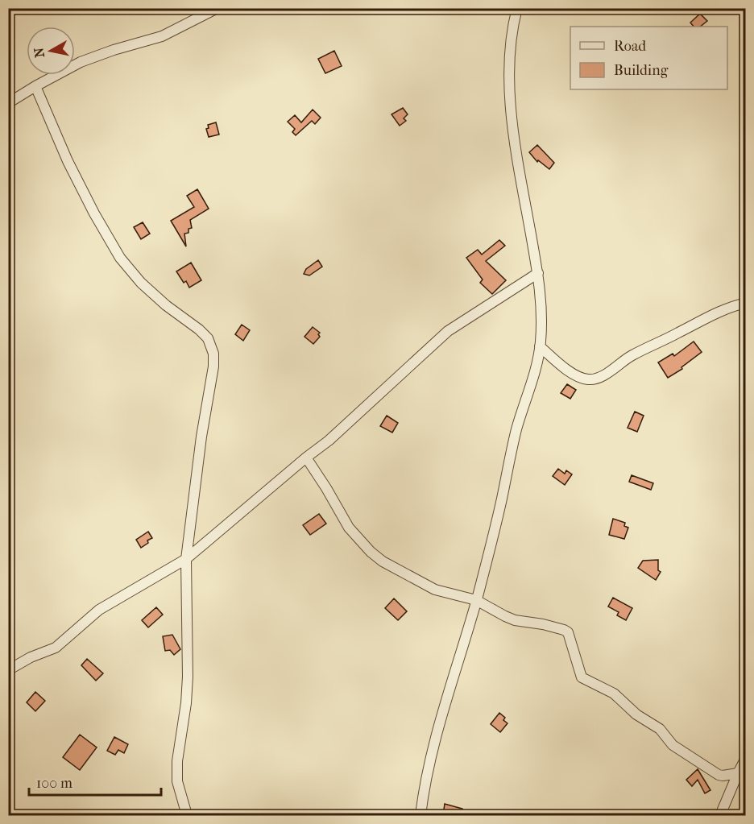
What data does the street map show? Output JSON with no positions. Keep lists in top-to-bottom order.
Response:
{
  "legend": ["Road", "Building"],
  "scale_bar": "100 m",
  "north": "left"
}
